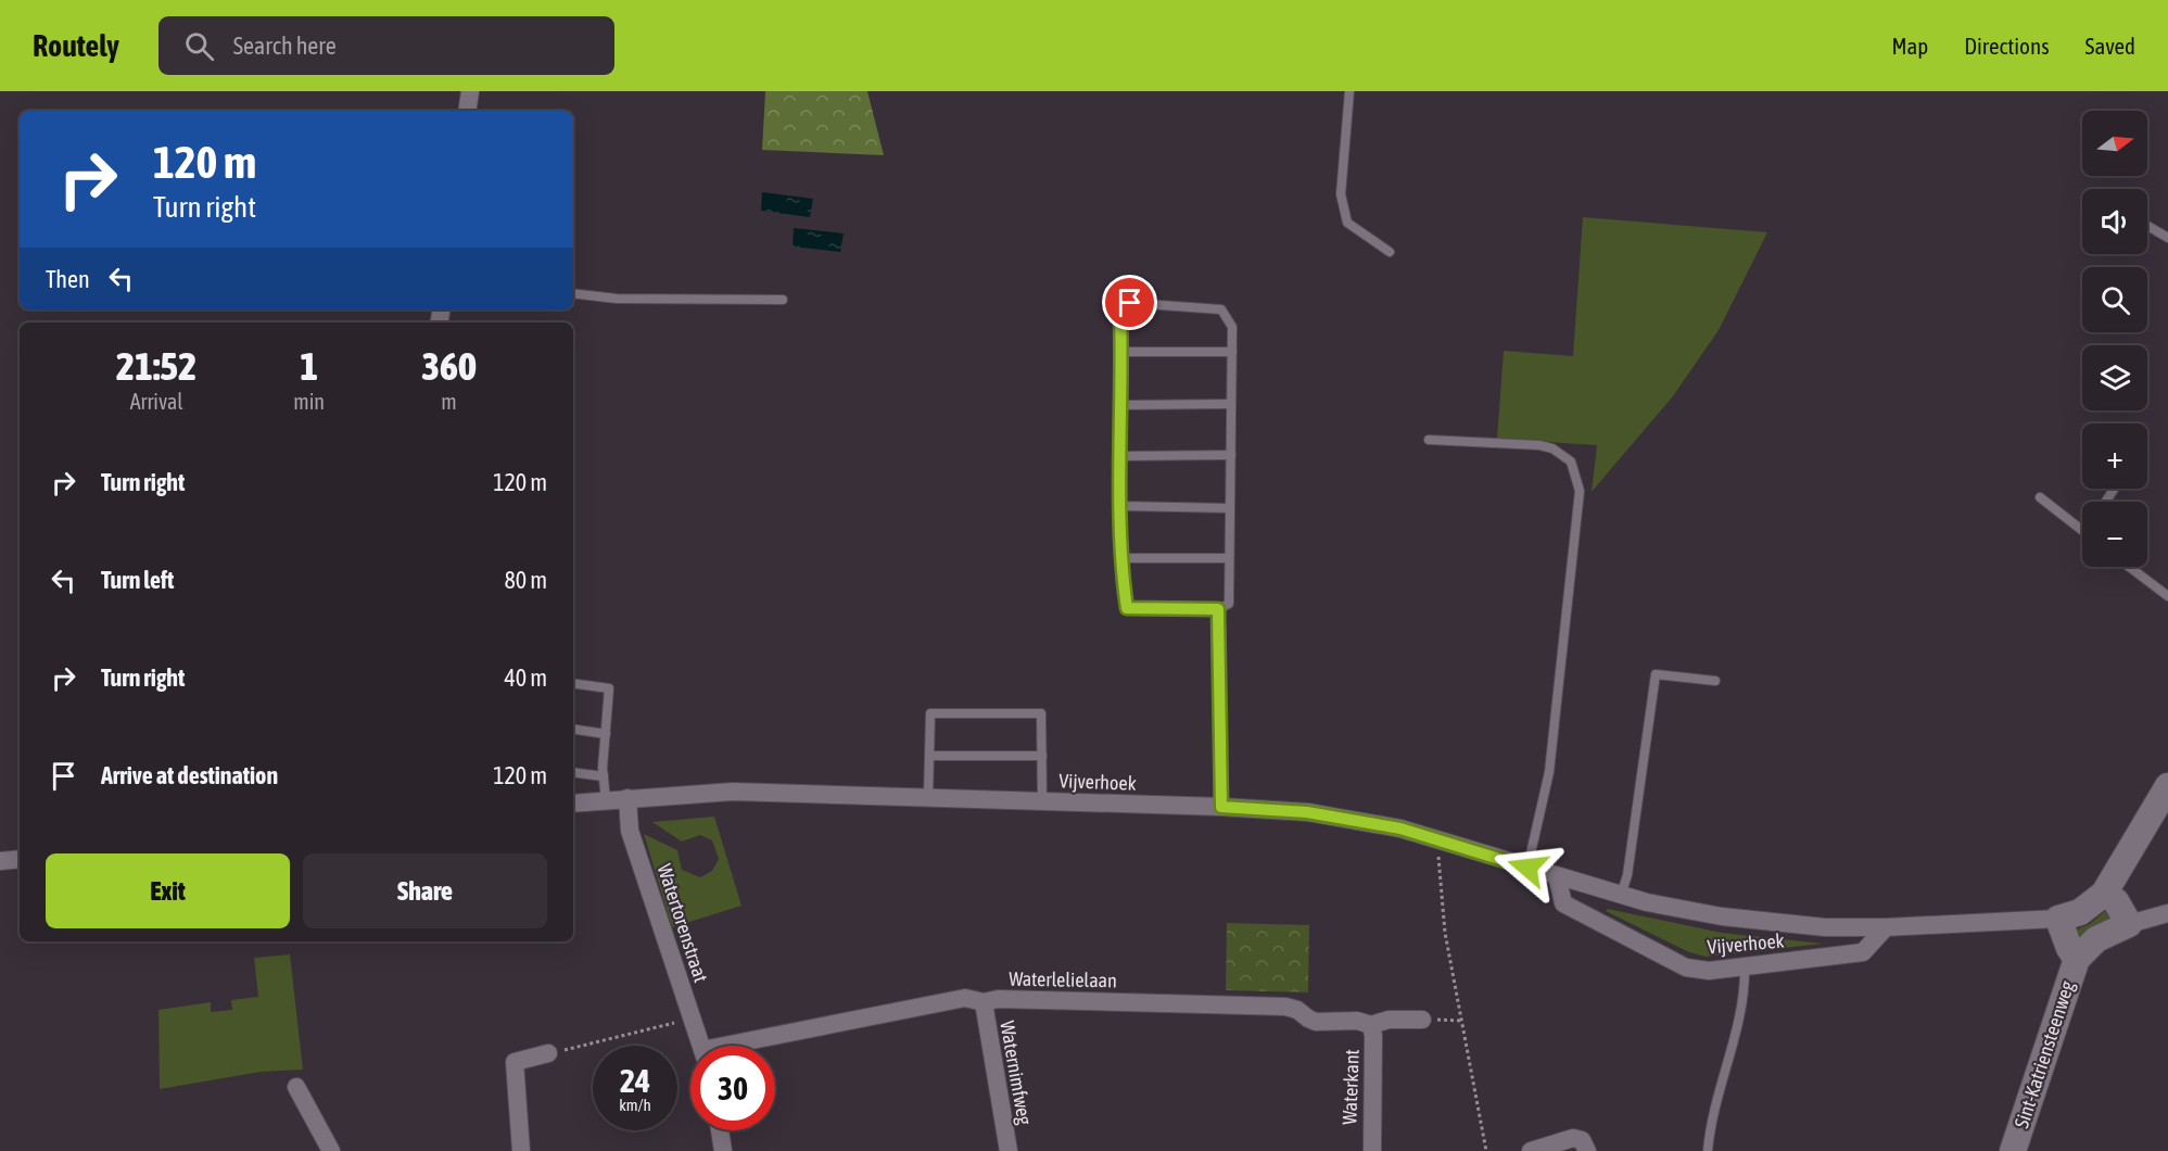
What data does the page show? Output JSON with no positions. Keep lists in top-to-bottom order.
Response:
{
  "streets": {
    "street": [
      "Vijverhoek",
      "Watertorenstraat",
      "Waterlelielaan",
      "Sint-Katriensteenweg",
      "Waternimfweg",
      "Waterkant"
    ]
  },
  "crossings": [
    ["Vijverhoek", "Watertorenstraat"],
    ["Vijverhoek", "Sint-Katriensteenweg"],
    ["Waterlelielaan", "Waternimfweg"],
    ["Waterlelielaan", "Waterkant"]
  ],
  "north": "right",
  "page": {
    "header": "Routely",
    "search": "Search here",
    "nav": ["Map", "Directions", "Saved"],
    "map_buttons": ["+", "−"],
    "turn": ["120 m", "Turn right"],
    "then": "Then",
    "eta": [
      "21:52",
      "Arrival",
      "1",
      "min",
      "360",
      "m"
    ],
    "list": [
      {
        "name": "Turn right",
        "value": "120 m"
      },
      {
        "name": "Turn left",
        "value": "80 m"
      },
      {
        "name": "Turn right",
        "value": "40 m"
      },
      {
        "name": "Arrive at destination",
        "value": "120 m"
      }
    ],
    "buttons": ["Exit", "Share"],
    "speed": "24 km/h",
    "limit": "30"
  }
}
